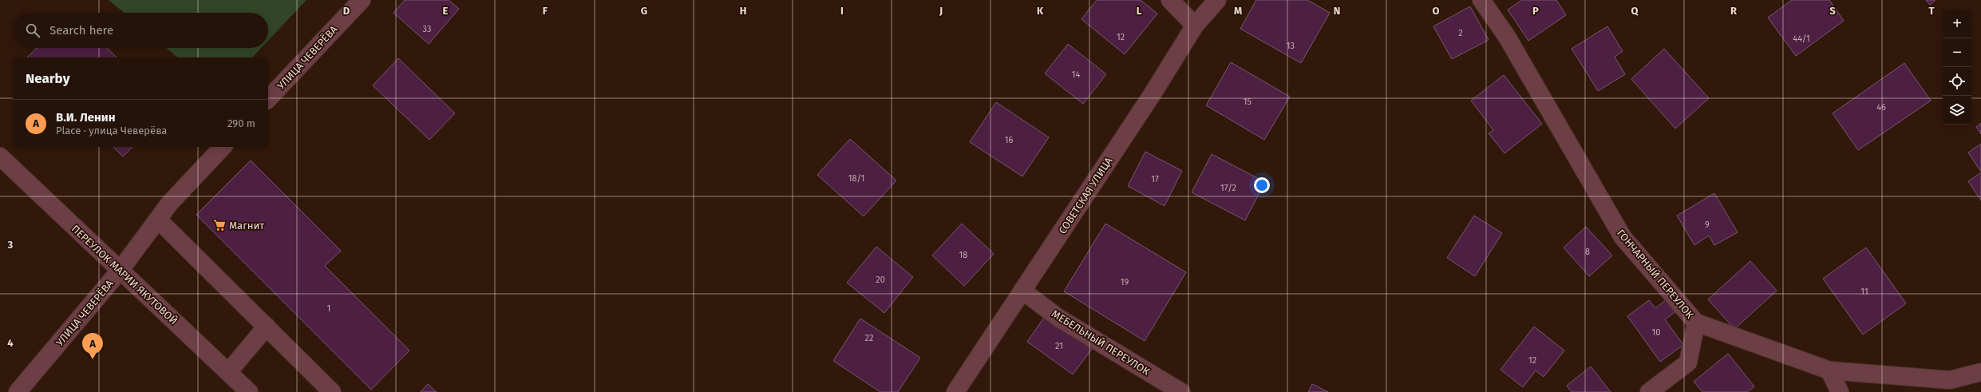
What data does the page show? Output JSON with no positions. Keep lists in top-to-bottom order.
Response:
{
  "streets": {
    "street": [
      "УЛИЦА ЧЕВЕРЁВА",
      "СОВЕТСКАЯ УЛИЦА",
      "ГОНЧАРНЫЙ ПЕРЕУЛОК",
      "ПЕРЕУЛОК МАРИИ ЯКУТОВОЙ",
      "МЕБЕЛЬНЫЙ ПЕРЕУЛОК"
    ]
  },
  "crossings": [
    ["УЛИЦА ЧЕВЕРЁВА", "ПЕРЕУЛОК МАРИИ ЯКУТОВОЙ"],
    ["СОВЕТСКАЯ УЛИЦА", "МЕБЕЛЬНЫЙ ПЕРЕУЛОК"]
  ],
  "places": {
    "supermarket": ["Магнит"]
  },
  "house_numbers": [
    "33",
    "2",
    "12",
    "44/1",
    "13",
    "14",
    "15",
    "46",
    "16",
    "18/1",
    "17",
    "17/2",
    "9",
    "8",
    "18",
    "20",
    "19",
    "11",
    "1",
    "10",
    "22",
    "21",
    "12"
  ],
  "page": {
    "map_buttons": ["+", "−"],
    "search": "Search here",
    "heading": "Nearby",
    "list": [
      {
        "mark": "A",
        "name": "В.И. Ленин",
        "note": "Place · улица Чеверёва",
        "value": "290 m"
      }
    ],
    "pins": "A"
  },
  "grid": {
    "columns": [
      "D",
      "E",
      "F",
      "G",
      "H",
      "I",
      "J",
      "K",
      "L",
      "M",
      "N",
      "O",
      "P",
      "Q",
      "R",
      "S",
      "T"
    ],
    "rows": ["3", "4"]
  }
}
